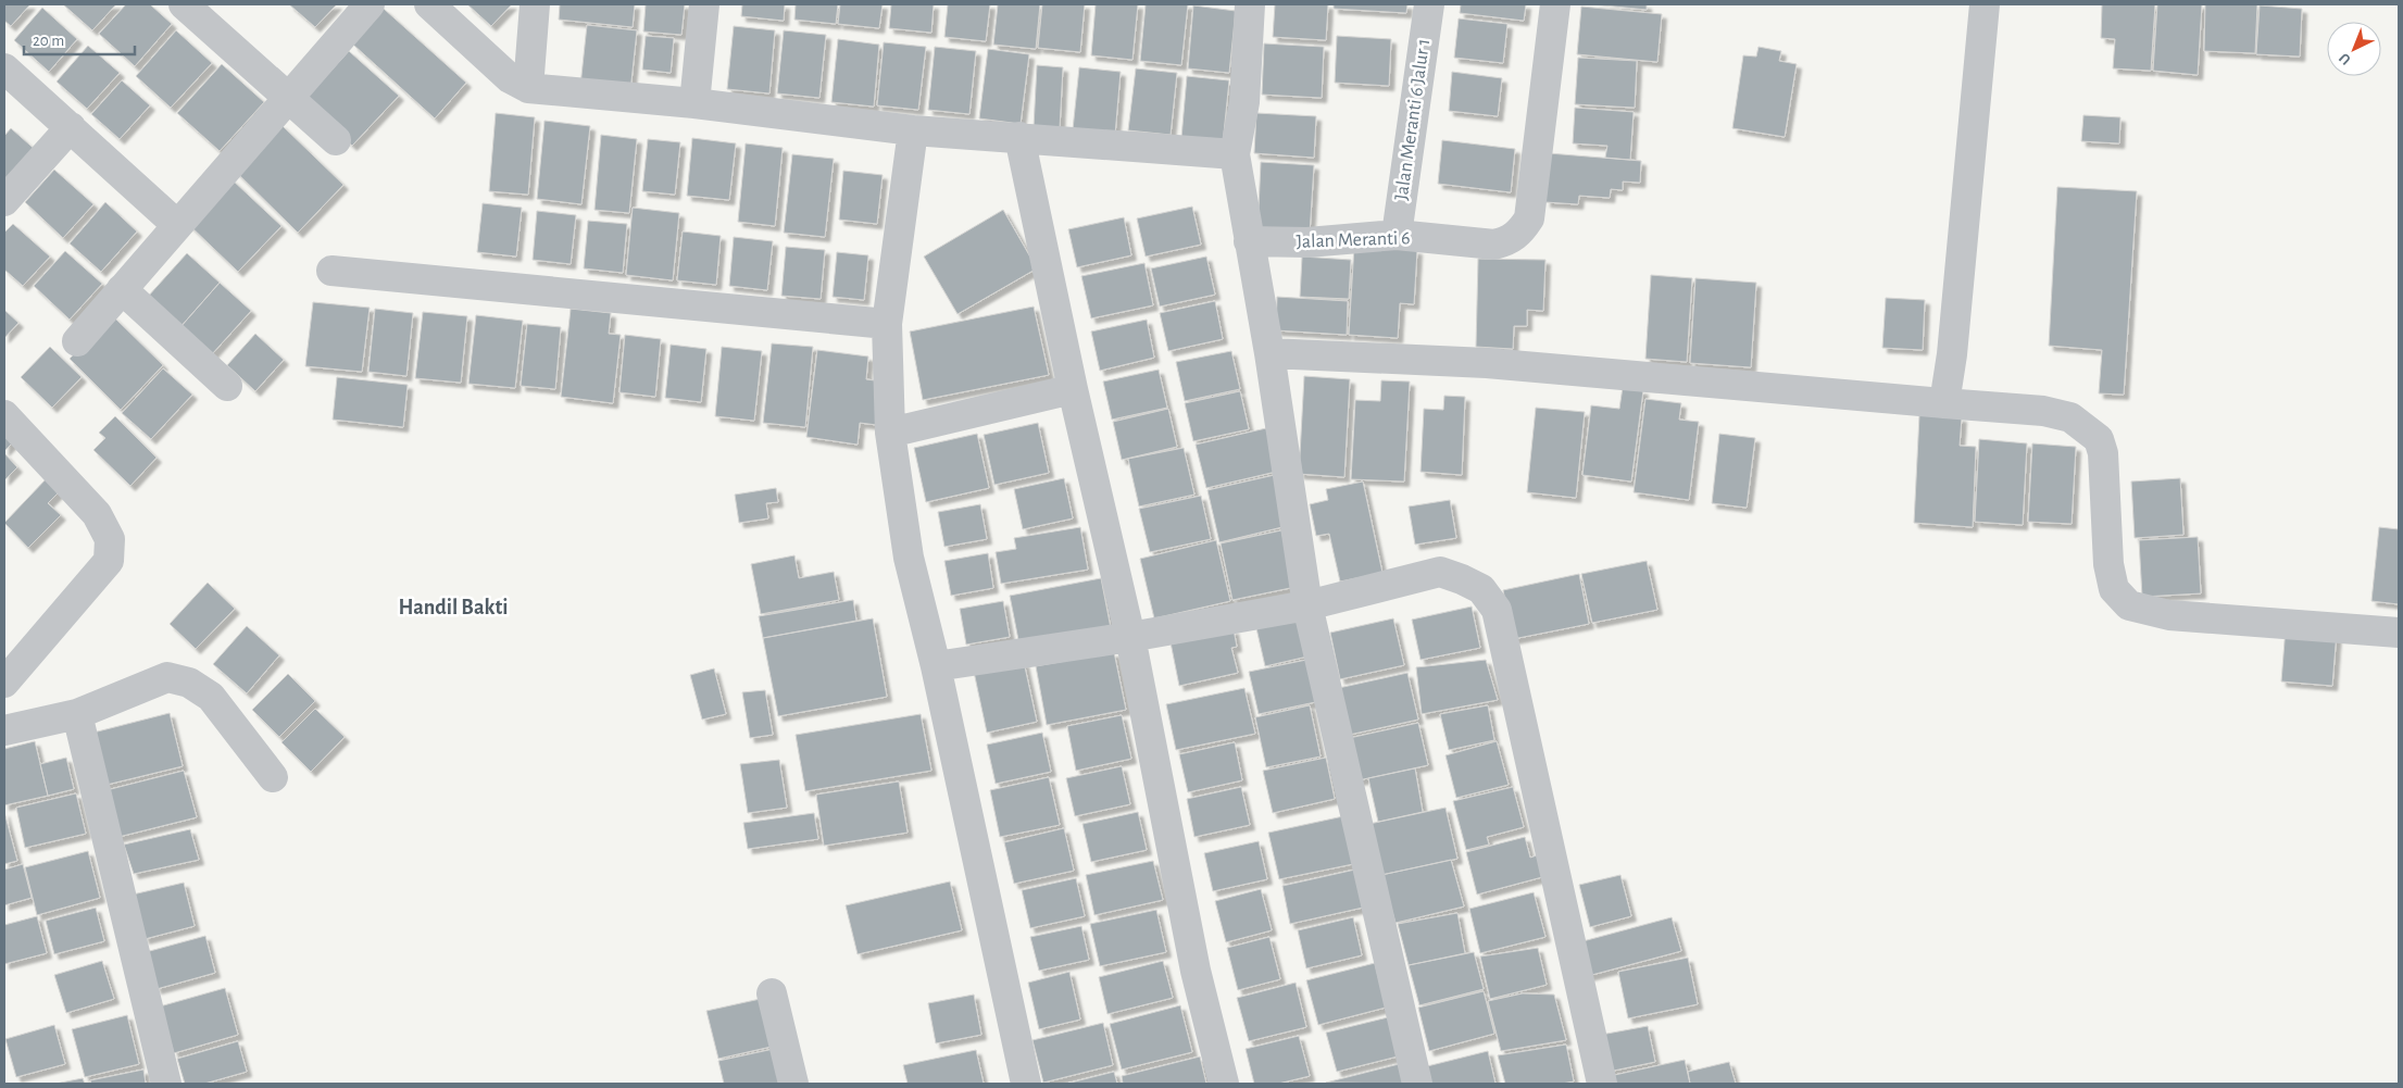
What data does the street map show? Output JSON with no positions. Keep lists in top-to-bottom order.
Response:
{
  "streets": {
    "street": ["Jalan Meranti 6 Jalur 1", "Jalan Meranti 6"]
  },
  "crossings": [
    ["Jalan Meranti 6 Jalur 1", "Jalan Meranti 6"]
  ],
  "districts": ["Handil Bakti"],
  "scale_bar": "20 m",
  "north": "bottom left"
}
